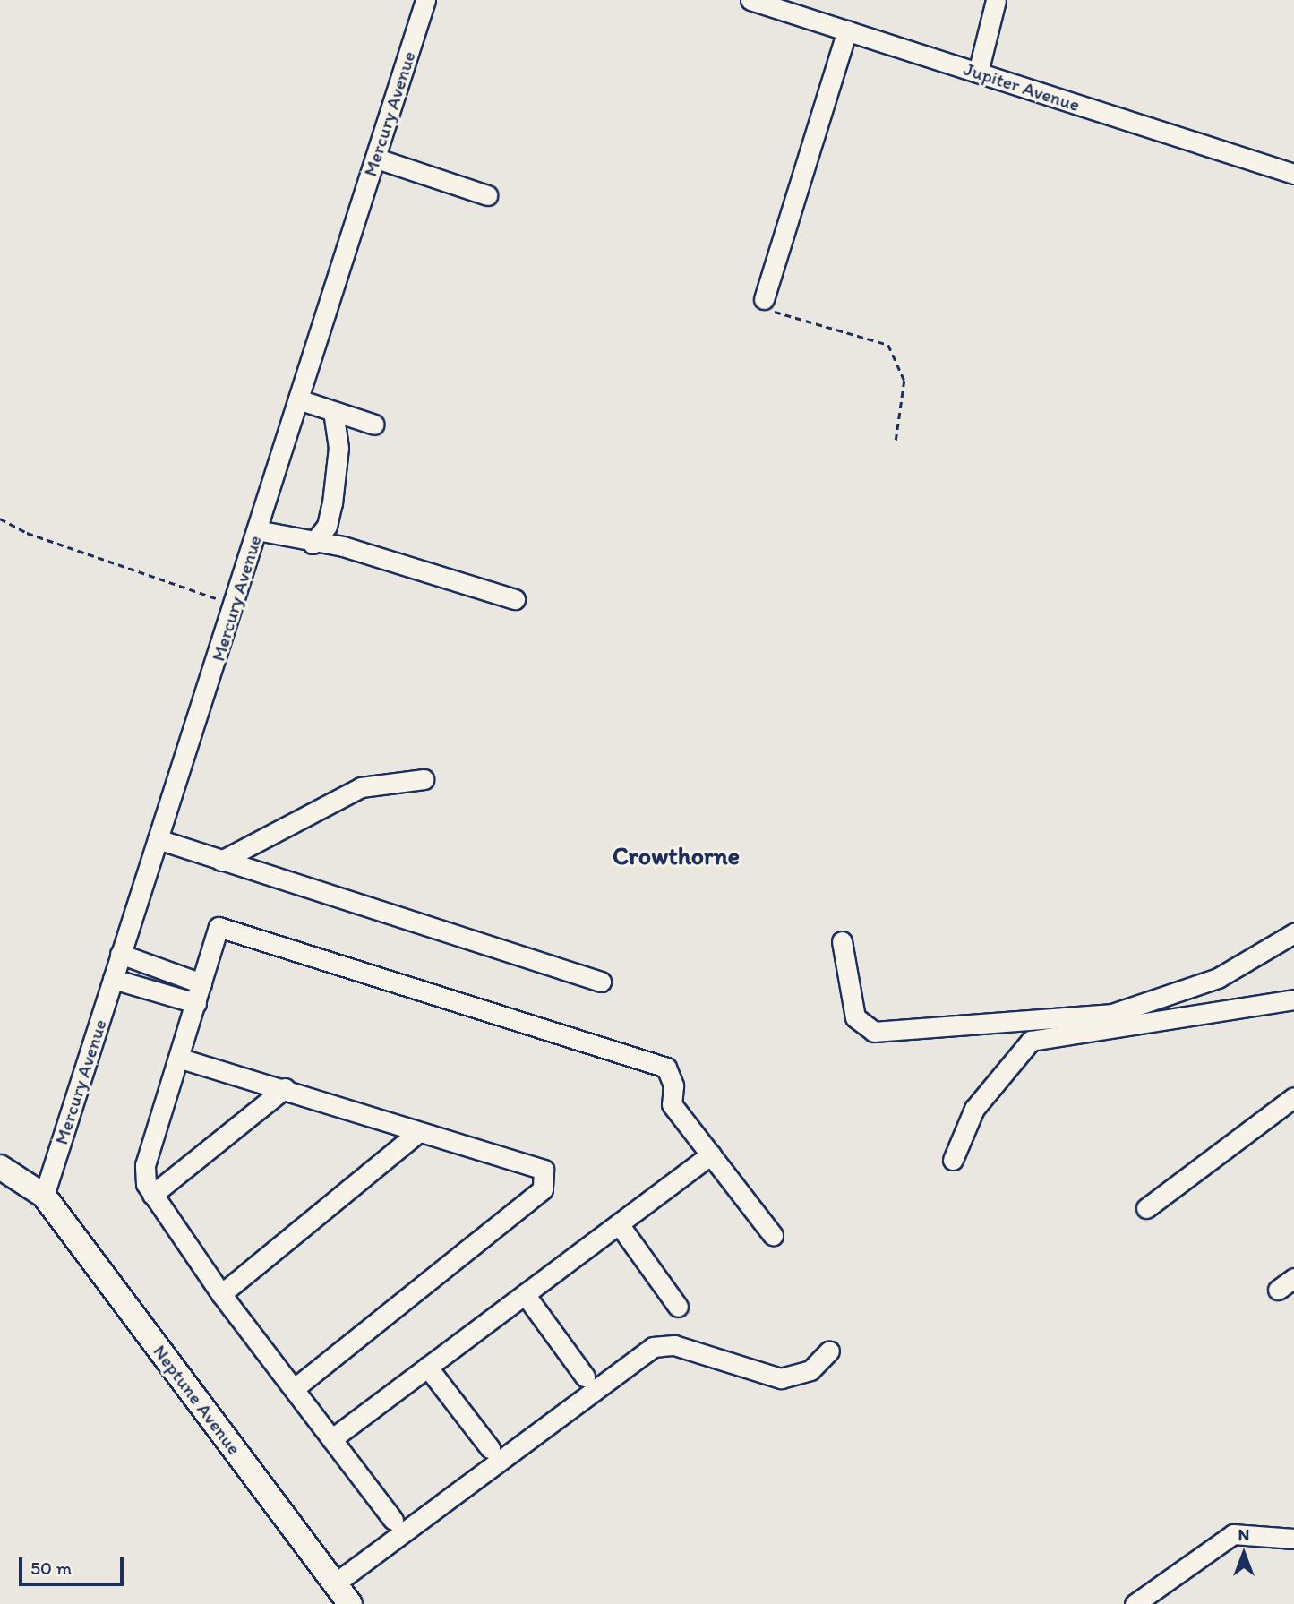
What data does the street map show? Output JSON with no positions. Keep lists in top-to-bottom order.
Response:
{
  "streets": {
    "main road": ["Neptune Avenue"],
    "street": ["Jupiter Avenue", "Mercury Avenue"]
  },
  "crossings": [
    ["Mercury Avenue", "Neptune Avenue"]
  ],
  "districts": ["Crowthorne"],
  "scale_bar": "50 m",
  "north": "top"
}
